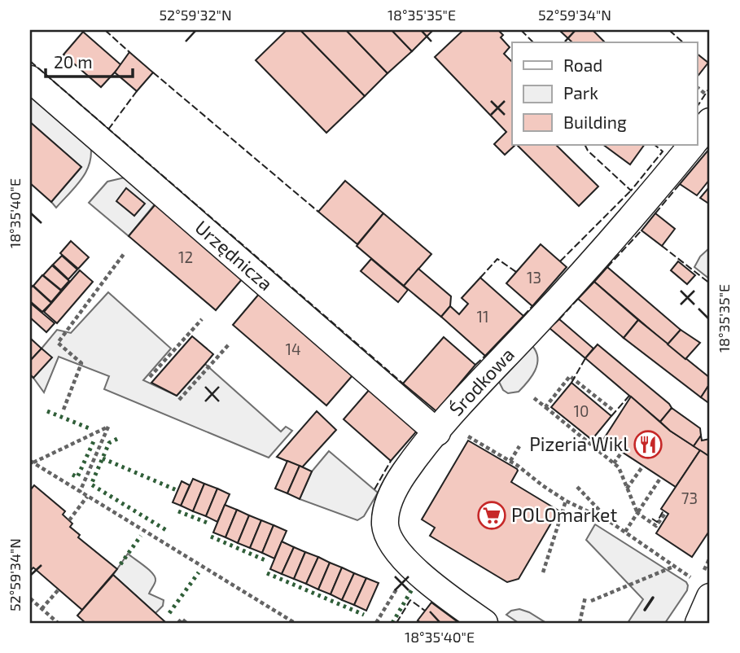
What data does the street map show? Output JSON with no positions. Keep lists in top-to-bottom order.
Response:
{
  "streets": {
    "street": ["Urzędnicza", "Środkowa"]
  },
  "crossings": [
    ["Urzędnicza", "Środkowa"]
  ],
  "places": {
    "restaurant": ["Pizeria Wikl"],
    "supermarket": ["POLOmarket"]
  },
  "house_numbers": [
    "12",
    "13",
    "11",
    "14",
    "10",
    "73"
  ],
  "legend": ["Road", "Park", "Building"],
  "scale_bar": "20 m",
  "coordinates": [
    "52°59'32\"N",
    "18°35'35\"E",
    "52°59'34\"N",
    "18°35'40\"E"
  ]
}
